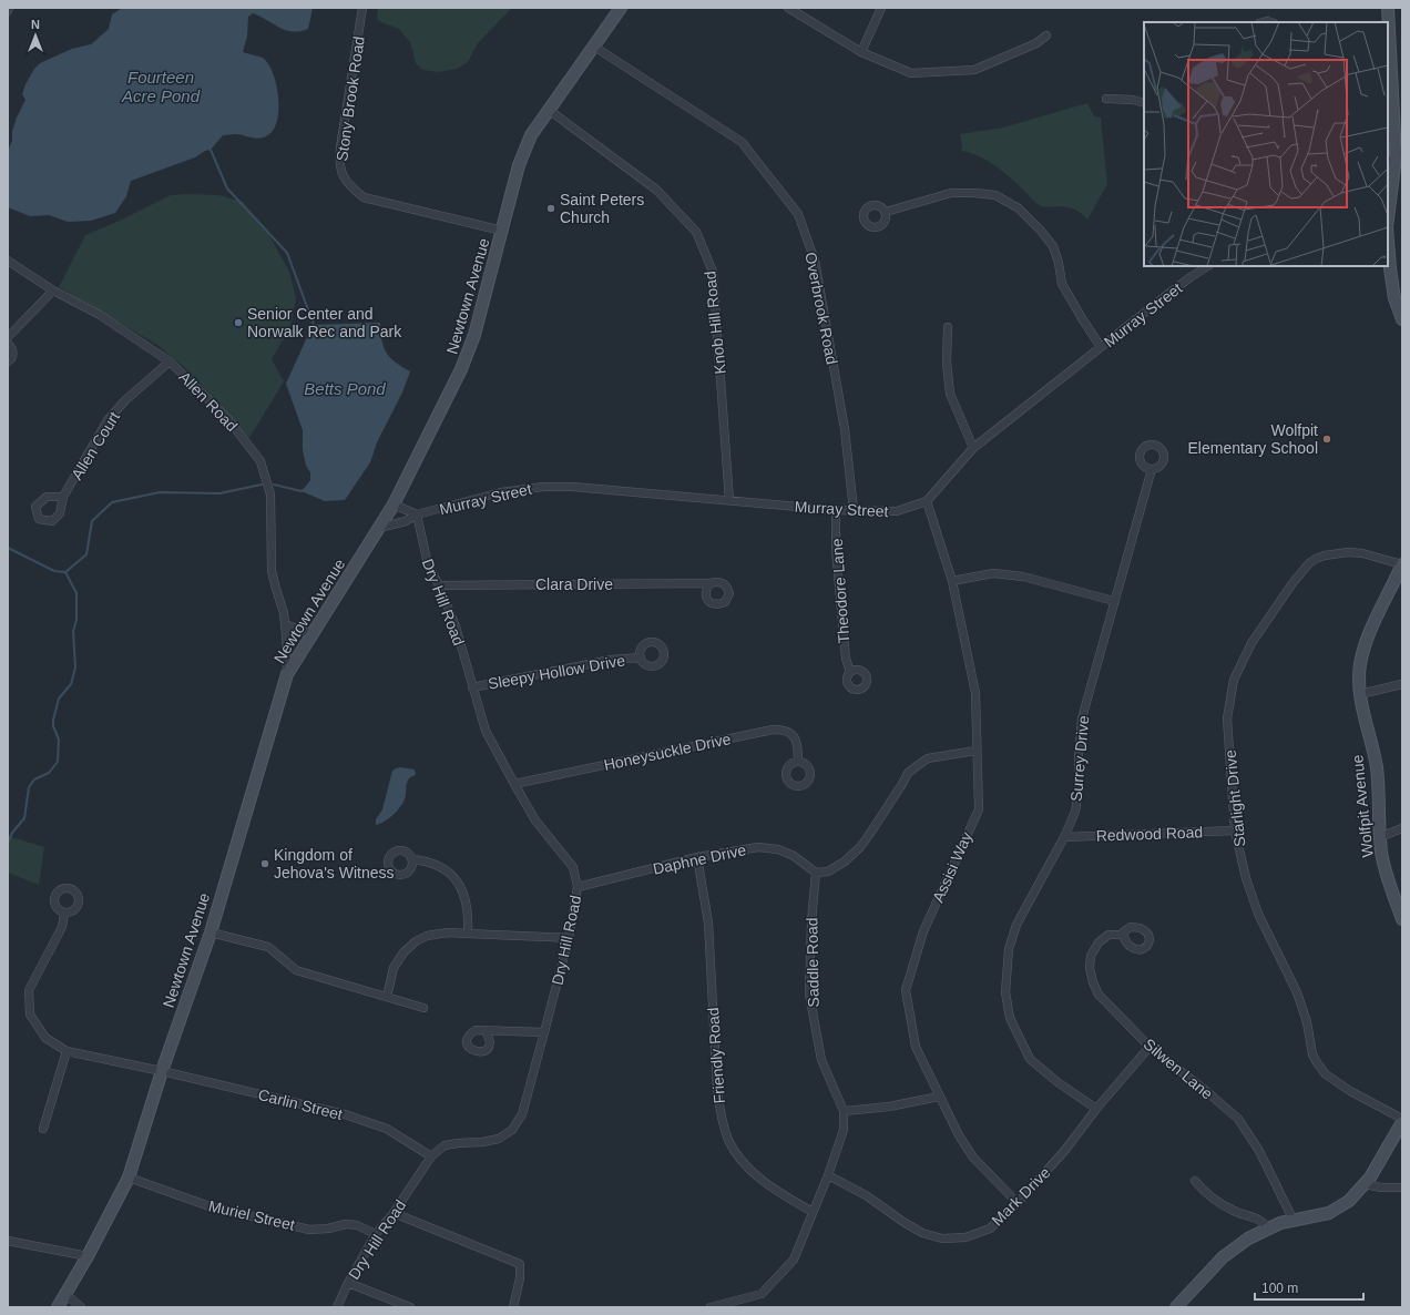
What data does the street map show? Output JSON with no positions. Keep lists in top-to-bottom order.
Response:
{
  "streets": {
    "main road": ["Newtown Avenue", "Wolfpit Avenue"],
    "street": [
      "Stony Brook Road",
      "Overbrook Road",
      "Murray Street",
      "Knob Hill Road",
      "Allen Road",
      "Allen Court",
      "Clara Drive",
      "Theodore Lane",
      "Dry Hill Road",
      "Sleepy Hollow Drive",
      "Honeysuckle Drive",
      "Surrey Drive",
      "Starlight Drive",
      "Redwood Road",
      "Daphne Drive",
      "Assisi Way",
      "Saddle Road",
      "Friendly Road",
      "Silwen Lane",
      "Carlin Street",
      "Mark Drive",
      "Muriel Street"
    ]
  },
  "crossings": [
    ["Stony Brook Road", "Newtown Avenue"],
    ["Newtown Avenue", "Overbrook Road"],
    ["Newtown Avenue", "Murray Street"],
    ["Newtown Avenue", "Knob Hill Road"],
    ["Newtown Avenue", "Allen Road"],
    ["Newtown Avenue", "Carlin Street"],
    ["Newtown Avenue", "Muriel Street"],
    ["Overbrook Road", "Murray Street"],
    ["Murray Street", "Knob Hill Road"],
    ["Murray Street", "Theodore Lane"],
    ["Murray Street", "Dry Hill Road"],
    ["Murray Street", "Assisi Way"],
    ["Allen Road", "Allen Court"],
    ["Clara Drive", "Dry Hill Road"],
    ["Dry Hill Road", "Sleepy Hollow Drive"],
    ["Dry Hill Road", "Honeysuckle Drive"],
    ["Dry Hill Road", "Daphne Drive"],
    ["Dry Hill Road", "Carlin Street"],
    ["Dry Hill Road", "Muriel Street"],
    ["Surrey Drive", "Redwood Road"],
    ["Surrey Drive", "Mark Drive"],
    ["Starlight Drive", "Wolfpit Avenue"],
    ["Starlight Drive", "Redwood Road"],
    ["Daphne Drive", "Saddle Road"],
    ["Daphne Drive", "Friendly Road"],
    ["Assisi Way", "Mark Drive"],
    ["Saddle Road", "Friendly Road"],
    ["Saddle Road", "Mark Drive"],
    ["Silwen Lane", "Mark Drive"]
  ],
  "water": ["Fourteen Acre Pond", "Betts Pond"],
  "places": [
    "Saint Peters Church",
    "Senior Center and Norwalk Rec and Park",
    "Wolfpit Elementary School",
    "Kingdom of Jehova's Witness"
  ],
  "scale_bar": "100 m",
  "north": "top"
}
